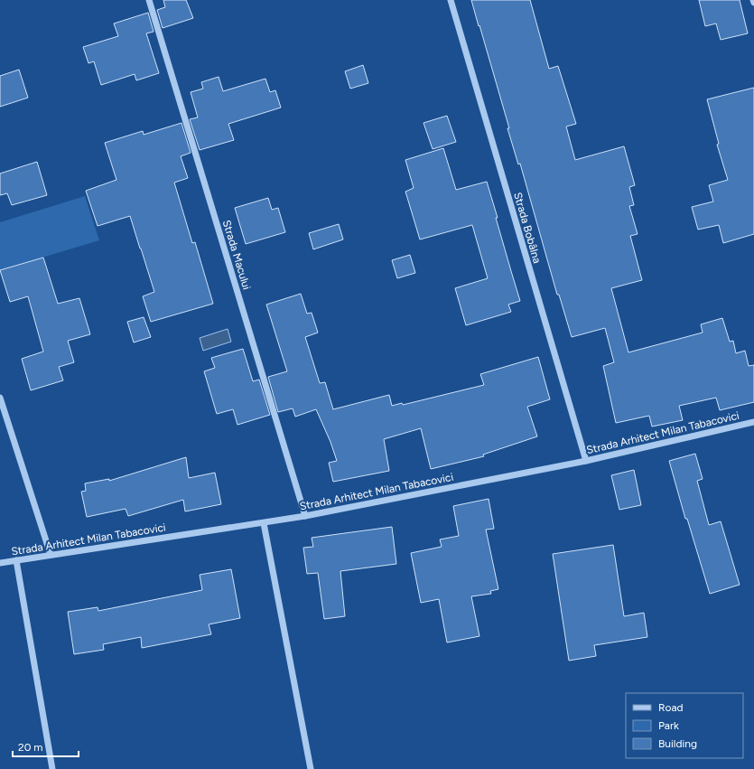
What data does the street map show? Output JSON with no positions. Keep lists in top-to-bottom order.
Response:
{
  "streets": {
    "street": ["Strada Bobâlna", "Strada Macului", "Strada Arhitect Milan Tabacovici"]
  },
  "crossings": [
    ["Strada Bobâlna", "Strada Arhitect Milan Tabacovici"],
    ["Strada Macului", "Strada Arhitect Milan Tabacovici"]
  ],
  "legend": ["Road", "Park", "Building"],
  "scale_bar": "20 m"
}
